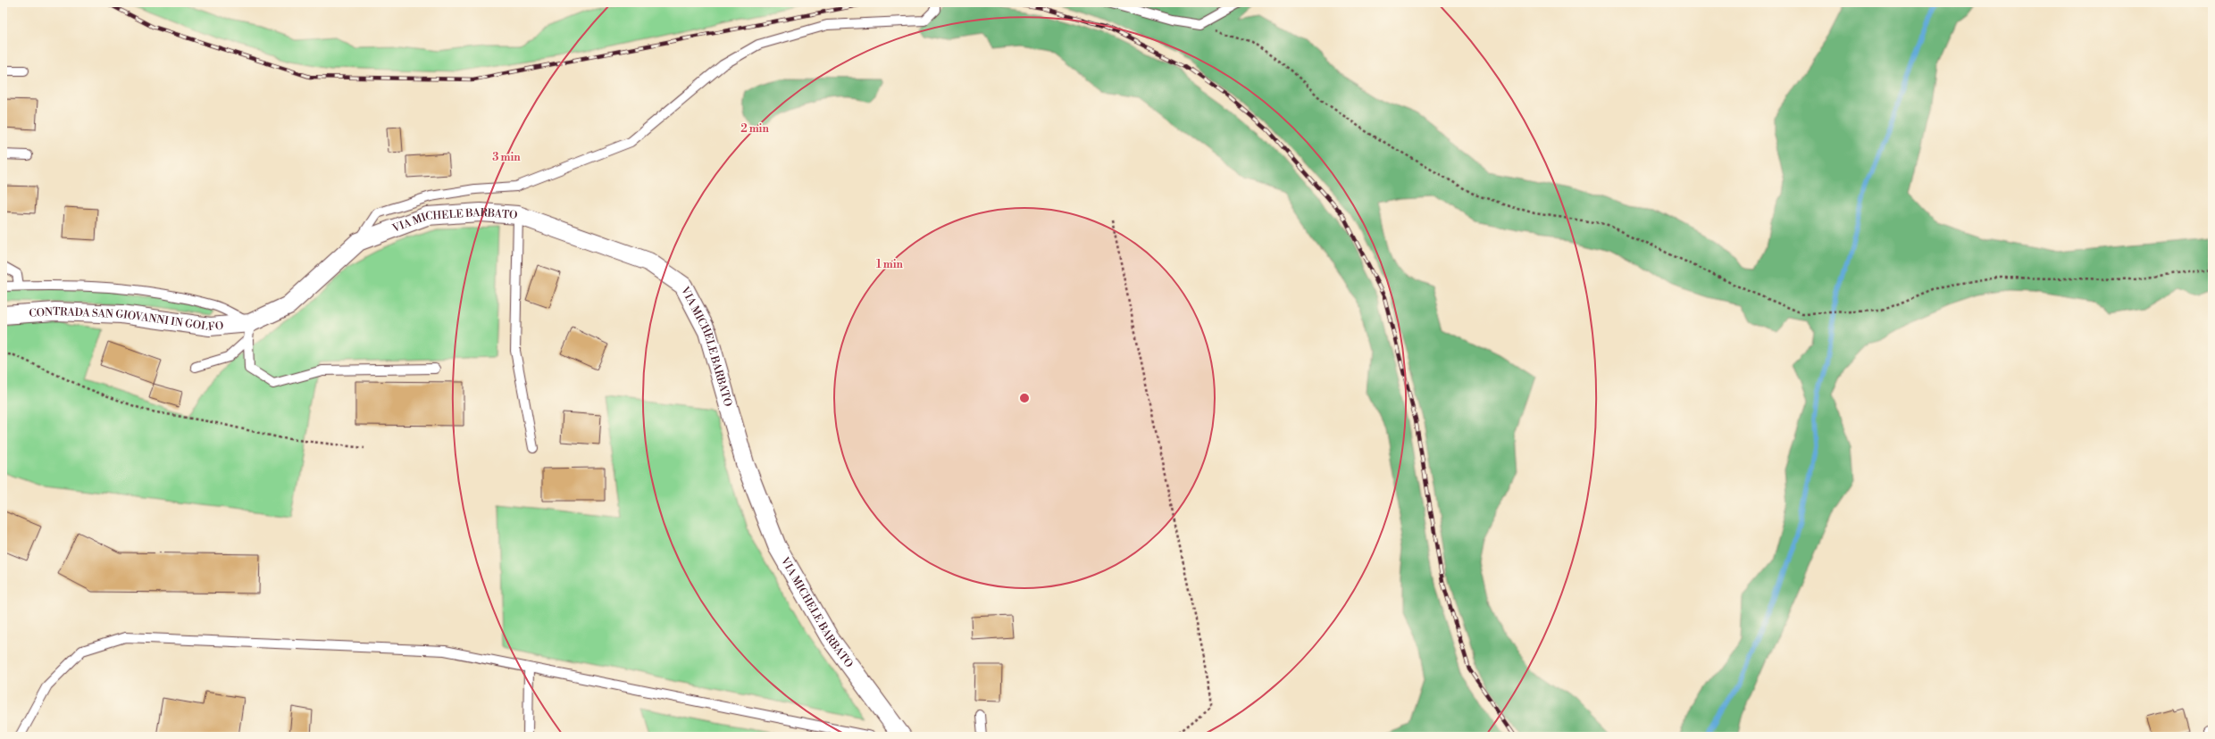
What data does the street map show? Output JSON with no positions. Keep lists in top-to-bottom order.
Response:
{
  "streets": {
    "street": ["VIA MICHELE BARBATO", "CONTRADA SAN GIOVANNI IN GOLFO"]
  },
  "crossings": [
    ["VIA MICHELE BARBATO", "CONTRADA SAN GIOVANNI IN GOLFO"]
  ],
  "rings": ["2 min", "3 min", "1 min"]
}
